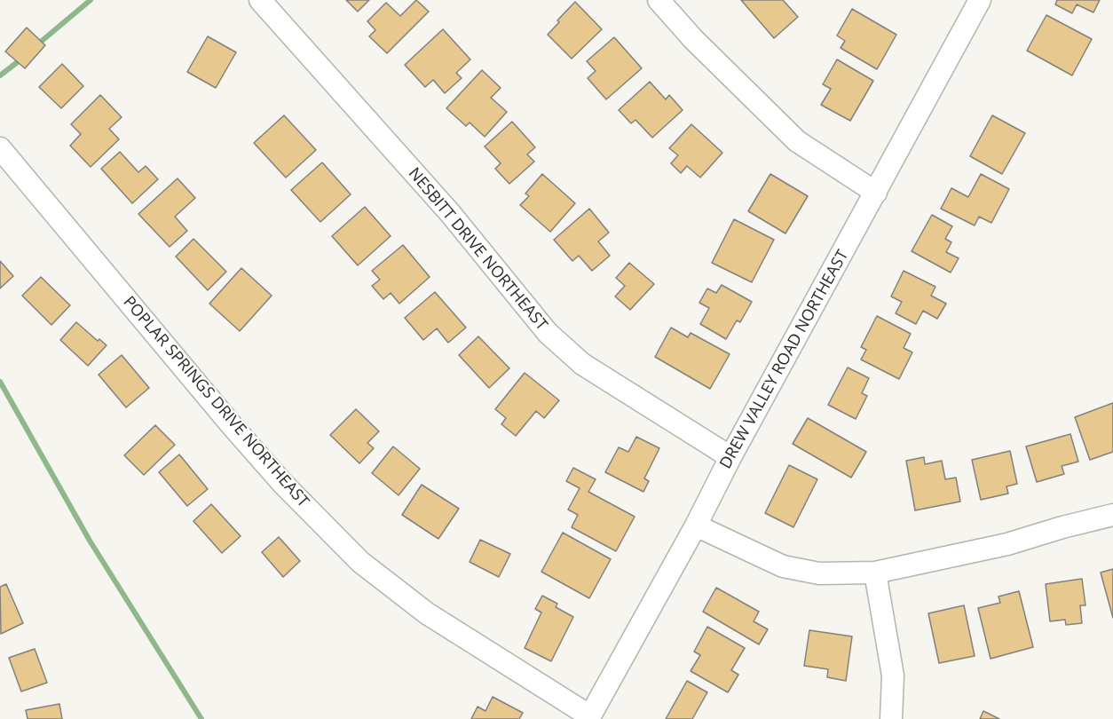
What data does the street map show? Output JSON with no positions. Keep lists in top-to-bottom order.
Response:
{
  "streets": {
    "street": ["NESBITT DRIVE NORTHEAST", "DREW VALLEY ROAD NORTHEAST", "POPLAR SPRINGS DRIVE NORTHEAST"]
  },
  "crossings": [
    ["NESBITT DRIVE NORTHEAST", "DREW VALLEY ROAD NORTHEAST"],
    ["DREW VALLEY ROAD NORTHEAST", "POPLAR SPRINGS DRIVE NORTHEAST"]
  ]
}
